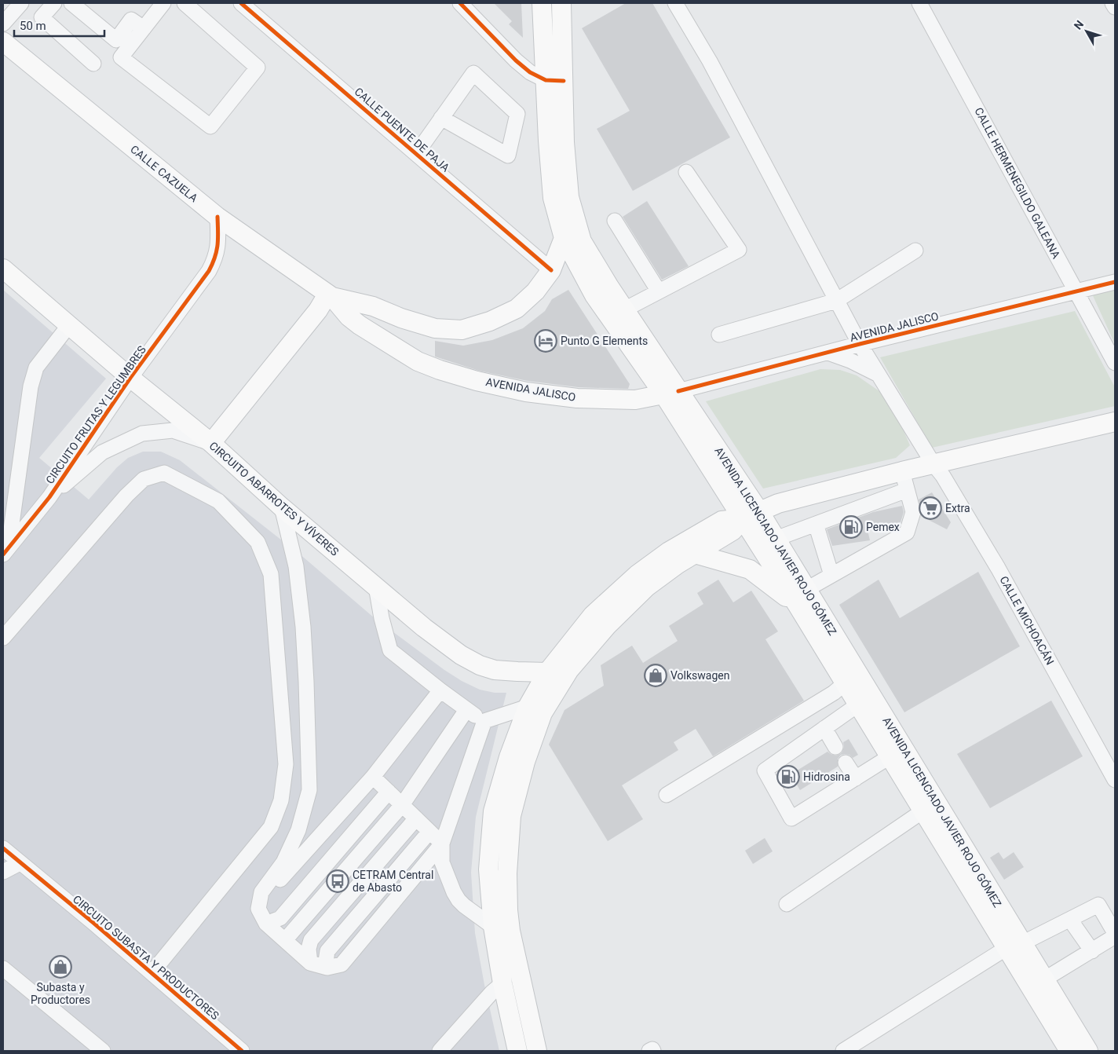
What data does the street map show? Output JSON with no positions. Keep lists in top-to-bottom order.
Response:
{
  "streets": {
    "main road": [
      "CALLE CAZUELA",
      "AVENIDA JALISCO",
      "CIRCUITO ABARROTES Y VÍVERES",
      "AVENIDA LICENCIADO JAVIER ROJO GÓMEZ"
    ],
    "street": [
      "CALLE PUENTE DE PAJA",
      "CALLE HERMENEGILDO GALEANA",
      "CIRCUITO FRUTAS Y LEGUMBRES",
      "CALLE MICHOACÁN",
      "CIRCUITO SUBASTA Y PRODUCTORES"
    ]
  },
  "crossings": [
    ["CALLE PUENTE DE PAJA", "CALLE CAZUELA"],
    ["CALLE CAZUELA", "AVENIDA JALISCO"],
    ["CALLE CAZUELA", "CIRCUITO FRUTAS Y LEGUMBRES"],
    ["CALLE CAZUELA", "AVENIDA LICENCIADO JAVIER ROJO GÓMEZ"],
    ["CALLE HERMENEGILDO GALEANA", "AVENIDA JALISCO"],
    ["AVENIDA JALISCO", "AVENIDA LICENCIADO JAVIER ROJO GÓMEZ"],
    ["AVENIDA JALISCO", "CALLE MICHOACÁN"],
    ["CIRCUITO FRUTAS Y LEGUMBRES", "CIRCUITO ABARROTES Y VÍVERES"]
  ],
  "places": {
    "hotel": ["Punto G Elements"],
    "supermarket": ["Extra"],
    "fuel station": ["Pemex", "Hidrosina"],
    "shop": ["Volkswagen", "Subasta y Productores"],
    "bus stop": ["CETRAM Central de Abasto"]
  },
  "scale_bar": "50 m",
  "north": "top left"
}
